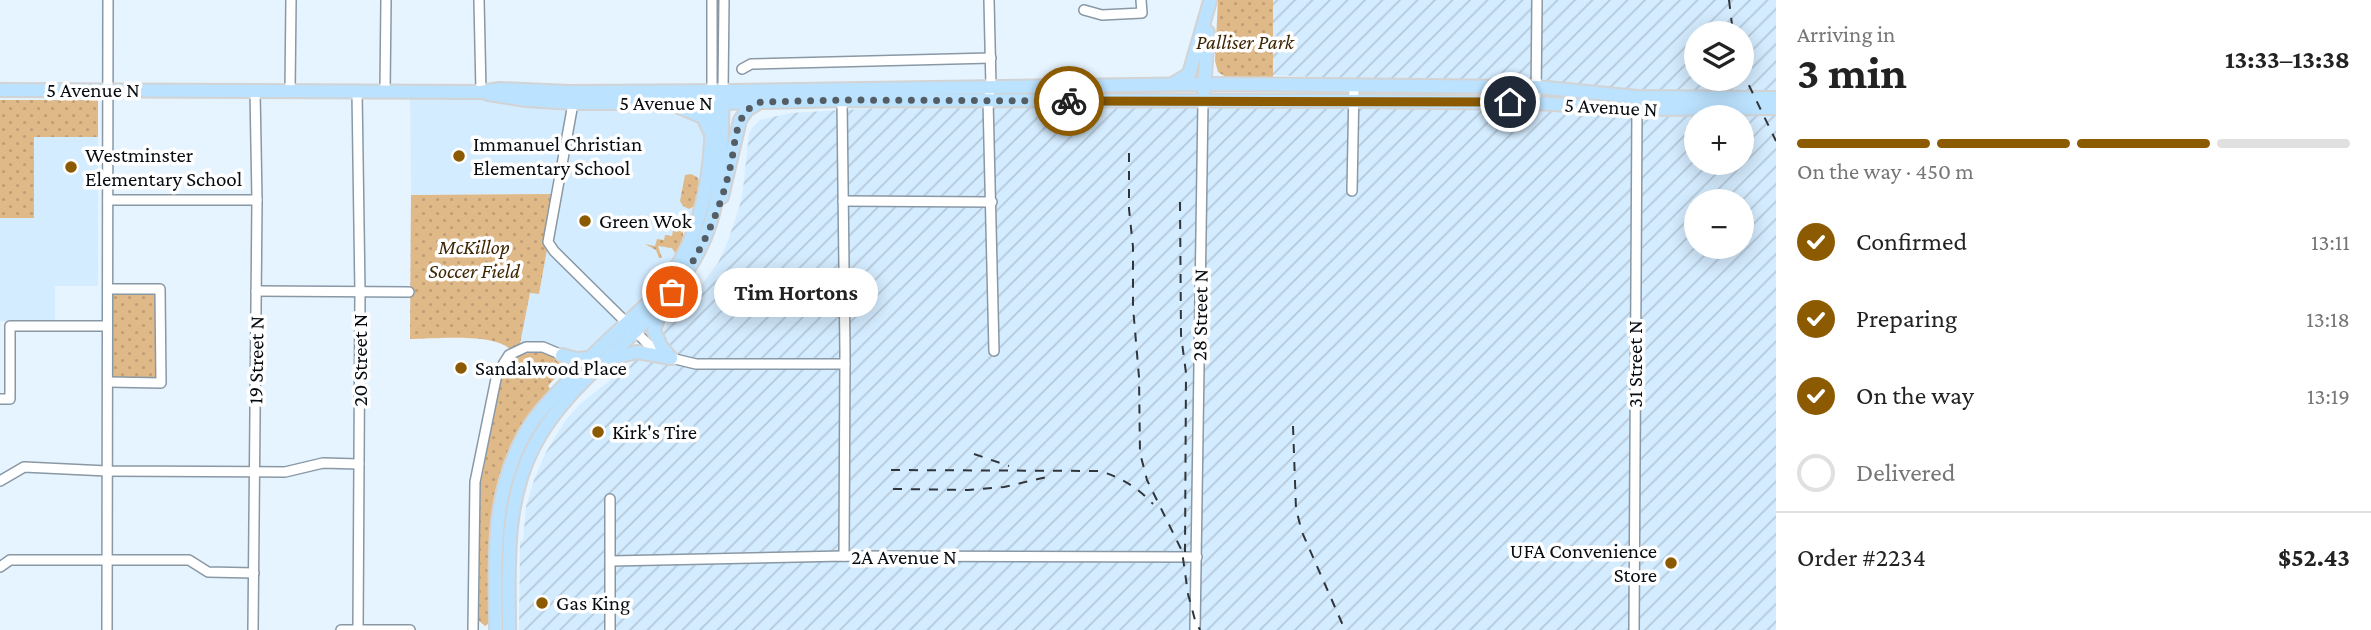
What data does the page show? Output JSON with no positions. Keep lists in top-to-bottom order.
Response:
{
  "streets": {
    "main road": ["5 Avenue N", "28 Street N"],
    "street": [
      "19 Street N",
      "20 Street N",
      "31 Street N",
      "2A Avenue N"
    ]
  },
  "crossings": [
    ["5 Avenue N", "28 Street N"],
    ["5 Avenue N", "19 Street N"],
    ["5 Avenue N", "20 Street N"],
    ["5 Avenue N", "31 Street N"],
    ["28 Street N", "2A Avenue N"]
  ],
  "parks": ["Palliser Park", "McKillop Soccer Field"],
  "places": [
    "Immanuel Christian Elementary School",
    "Westminster Elementary School",
    "Green Wok",
    "Tim Hortons",
    "Sandalwood Place",
    "Kirk's Tire",
    "UFA Convenience Store",
    "Gas King"
  ],
  "page": {
    "heading": ["3 min", "Arriving in", "13:33–13:38"],
    "panel": ["Order #2234", "$52.43"],
    "map_buttons": ["+", "−"],
    "bar": "On the way · 450 m",
    "list": [
      ["Confirmed", "13:11"],
      ["Preparing", "13:18"],
      ["On the way", "13:19"],
      "Delivered"
    ],
    "bubble": "Tim Hortons"
  }
}
